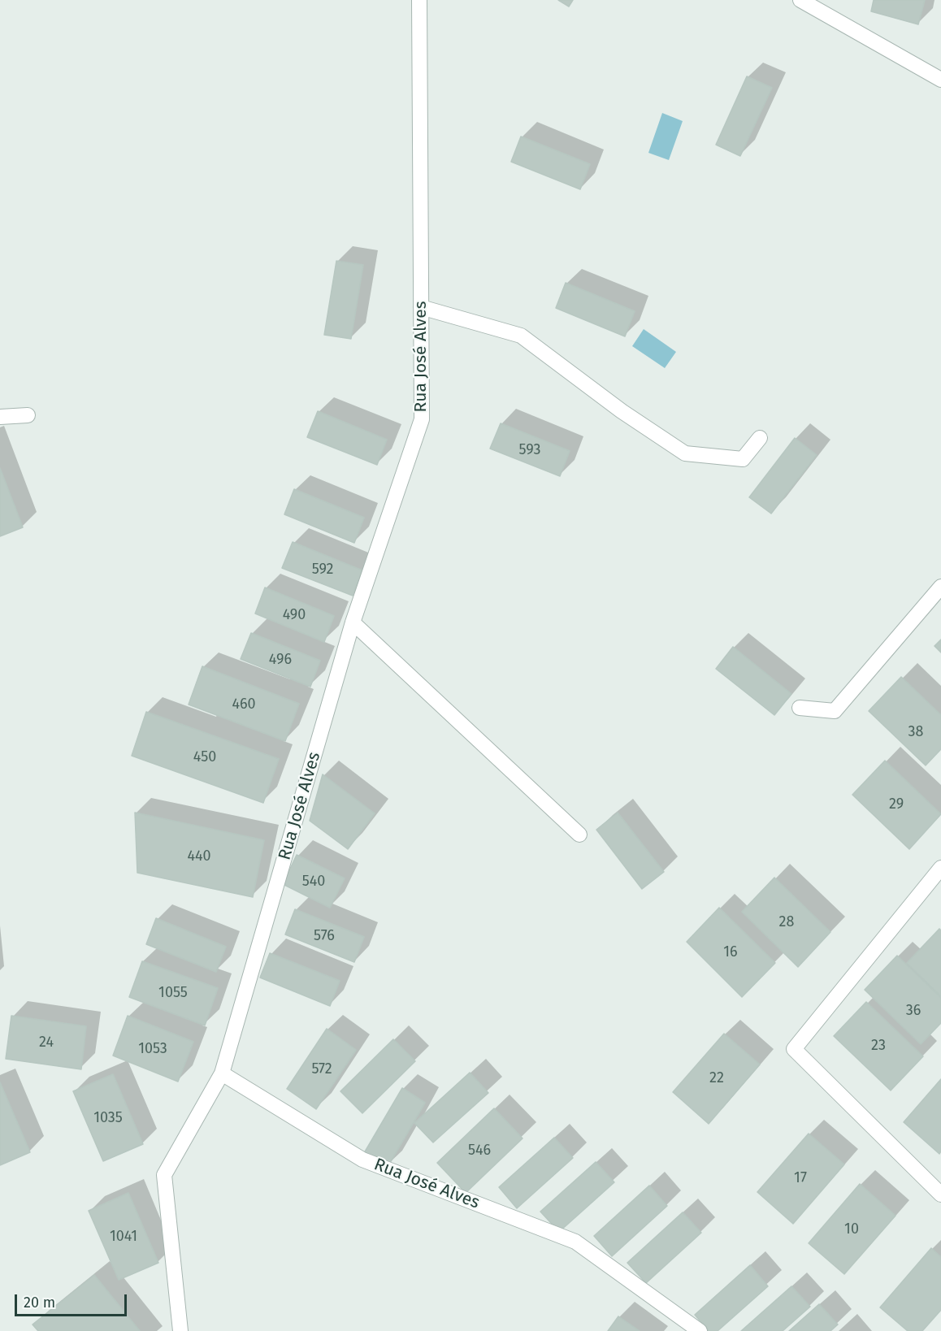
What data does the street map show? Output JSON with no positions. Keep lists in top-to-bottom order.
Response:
{
  "streets": {
    "street": ["Rua José Alves"]
  },
  "house_numbers": [
    "593",
    "592",
    "490",
    "496",
    "460",
    "38",
    "450",
    "29",
    "440",
    "540",
    "28",
    "576",
    "16",
    "1055",
    "36",
    "24",
    "23",
    "1053",
    "572",
    "22",
    "1035",
    "546",
    "17",
    "10",
    "1041"
  ],
  "scale_bar": "20 m"
}
